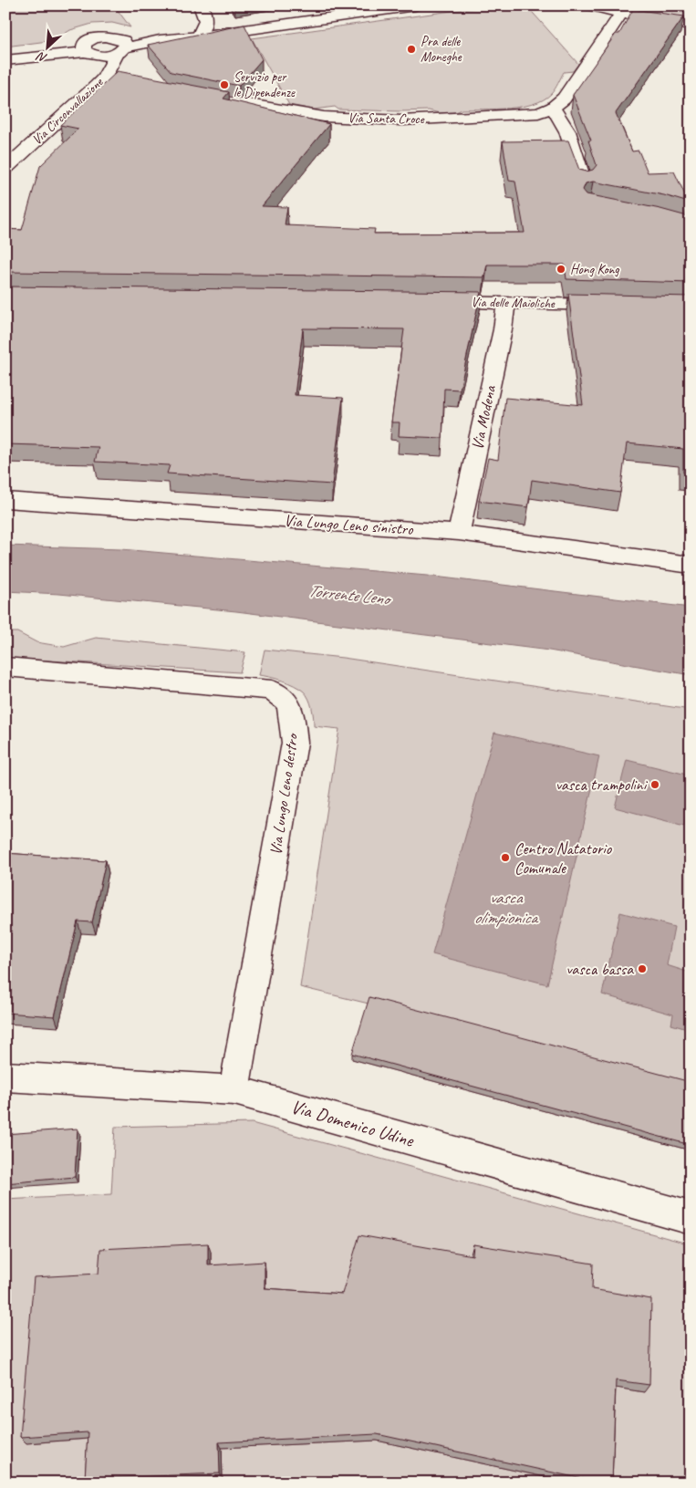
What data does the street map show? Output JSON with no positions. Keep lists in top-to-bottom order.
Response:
{
  "streets": {
    "street": [
      "Via Circonvallazione",
      "Via Santa Croce",
      "Via delle Maioliche",
      "Via Modena",
      "Via Lungo Leno sinistro",
      "Via Lungo Leno destro",
      "Via Domenico Udine"
    ]
  },
  "crossings": [
    ["Via delle Maioliche", "Via Modena"],
    ["Via Modena", "Via Lungo Leno sinistro"],
    ["Via Lungo Leno destro", "Via Domenico Udine"]
  ],
  "water": ["Torrente Leno", "vasca olimpionica"],
  "places": [
    "Pra delle Moneghe",
    "Servizio per le Dipendenze",
    "Hong Kong",
    "vasca trampolini",
    "Centro Natatorio Comunale",
    "vasca bassa"
  ],
  "north": "bottom left"
}
